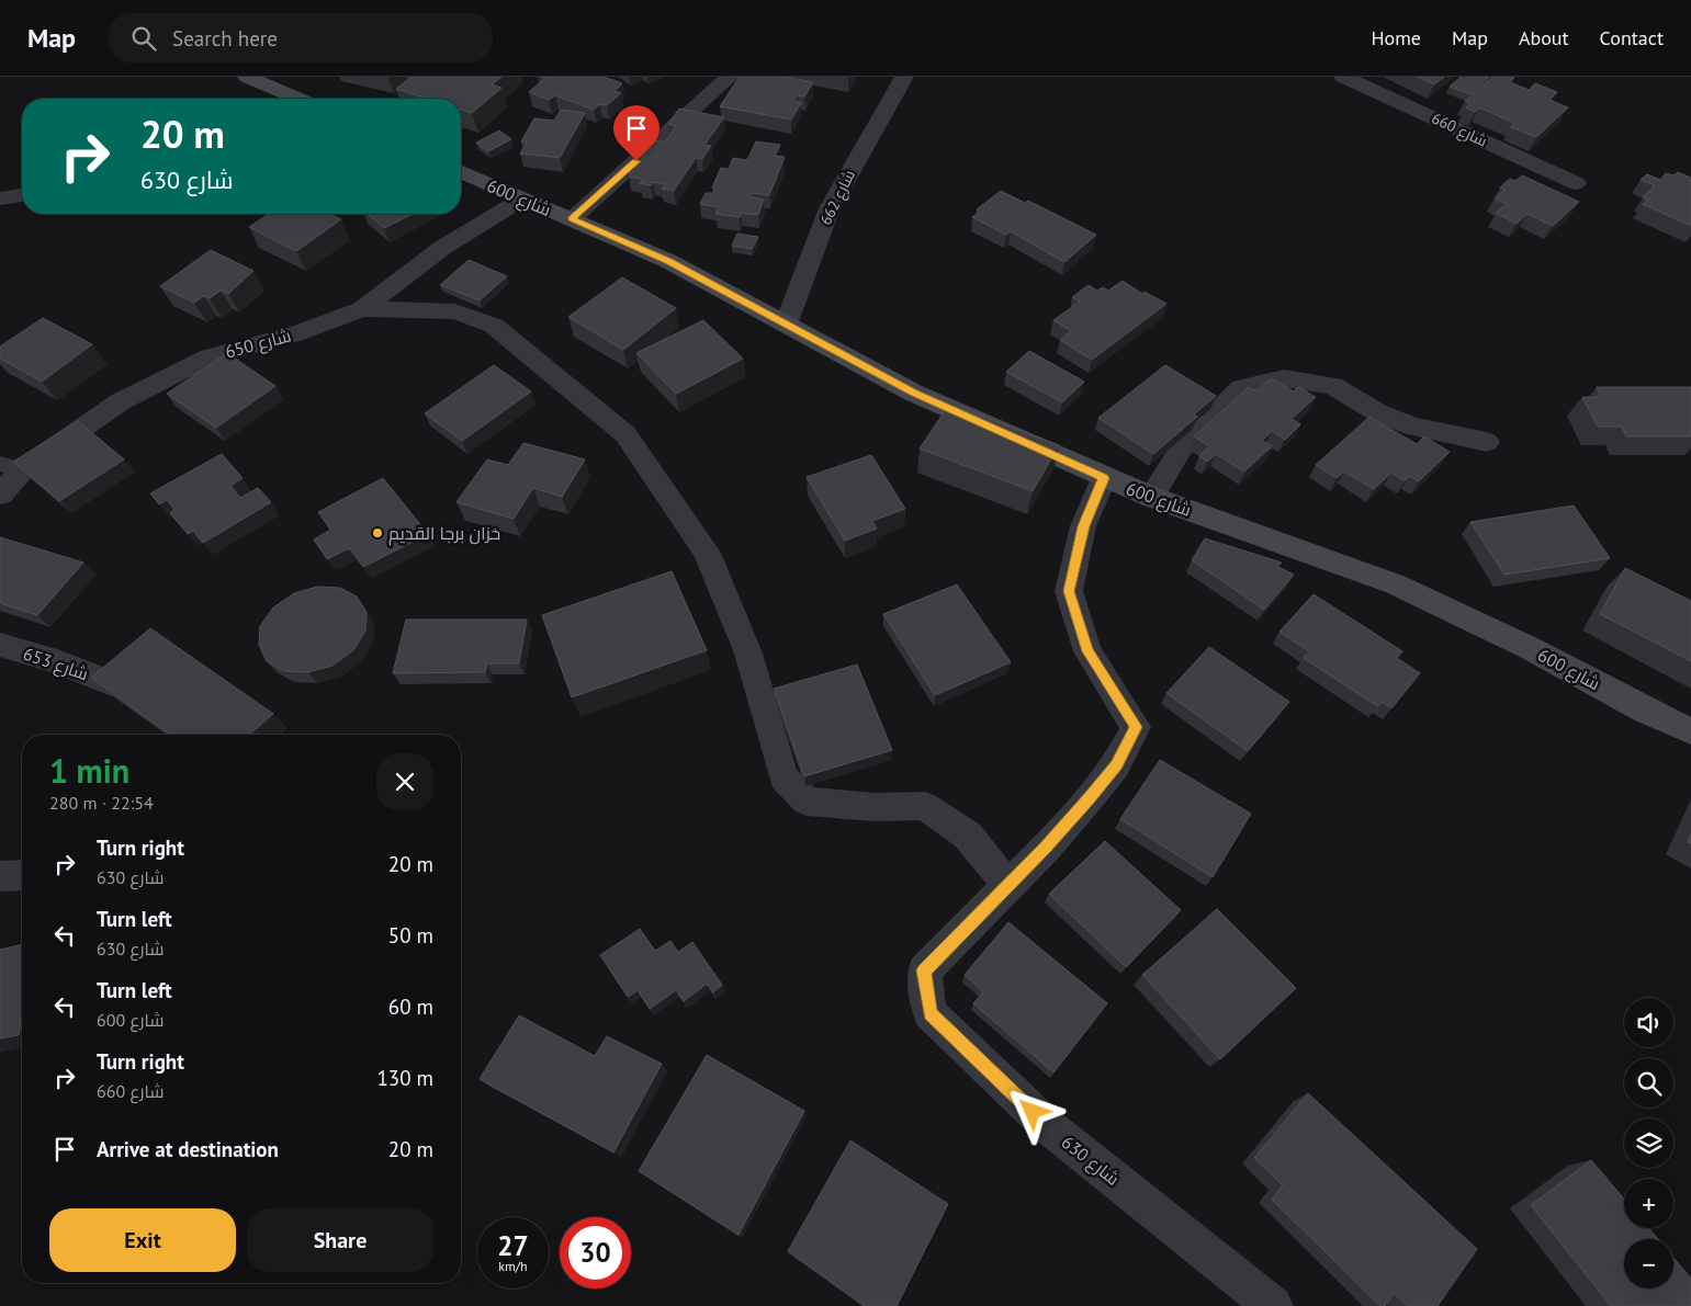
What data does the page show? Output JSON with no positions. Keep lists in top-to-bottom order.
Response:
{
  "streets": {
    "main road": ["شارع 600"],
    "street": [
      "شارع 660",
      "شارع 662",
      "شارع 650",
      "شارع 653",
      "شارع 630"
    ]
  },
  "crossings": [
    ["شارع 600", "شارع 662"],
    ["شارع 600", "شارع 650"],
    ["شارع 600", "شارع 630"]
  ],
  "places": ["خزان برجا القديم"],
  "page": {
    "header": "Map",
    "search": "Search here",
    "nav": [
      "Home",
      "Map",
      "About",
      "Contact"
    ],
    "turn": ["20 m", "شارع 630"],
    "heading": ["1 min", "280 m · 22:54"],
    "list": [
      {
        "name": "Turn right",
        "note": "شارع 630",
        "value": "20 m"
      },
      {
        "name": "Turn left",
        "note": "شارع 630",
        "value": "50 m"
      },
      {
        "name": "Turn left",
        "note": "شارع 600",
        "value": "60 m"
      },
      {
        "name": "Turn right",
        "note": "شارع 660",
        "value": "130 m"
      },
      {
        "name": "Arrive at destination",
        "value": "20 m"
      }
    ],
    "map_buttons": ["+", "−"],
    "buttons": ["Exit", "Share"],
    "speed": "27 km/h",
    "limit": "30"
  }
}
